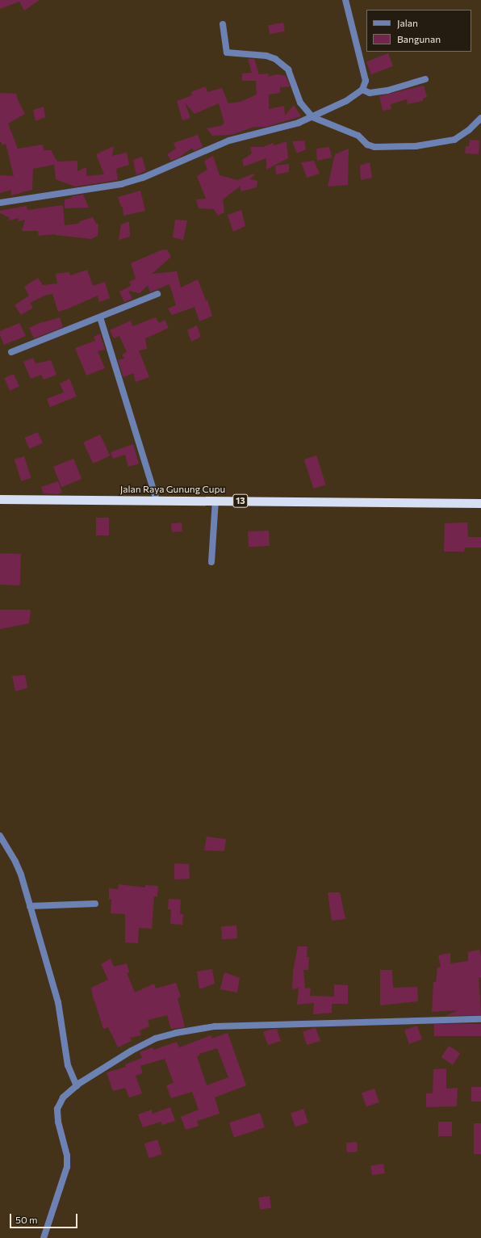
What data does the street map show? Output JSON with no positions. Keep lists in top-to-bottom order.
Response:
{
  "streets": {
    "highway": ["Jalan Raya Gunung Cupu", "13"]
  },
  "legend": ["Jalan", "Bangunan"],
  "scale_bar": "50 m"
}
